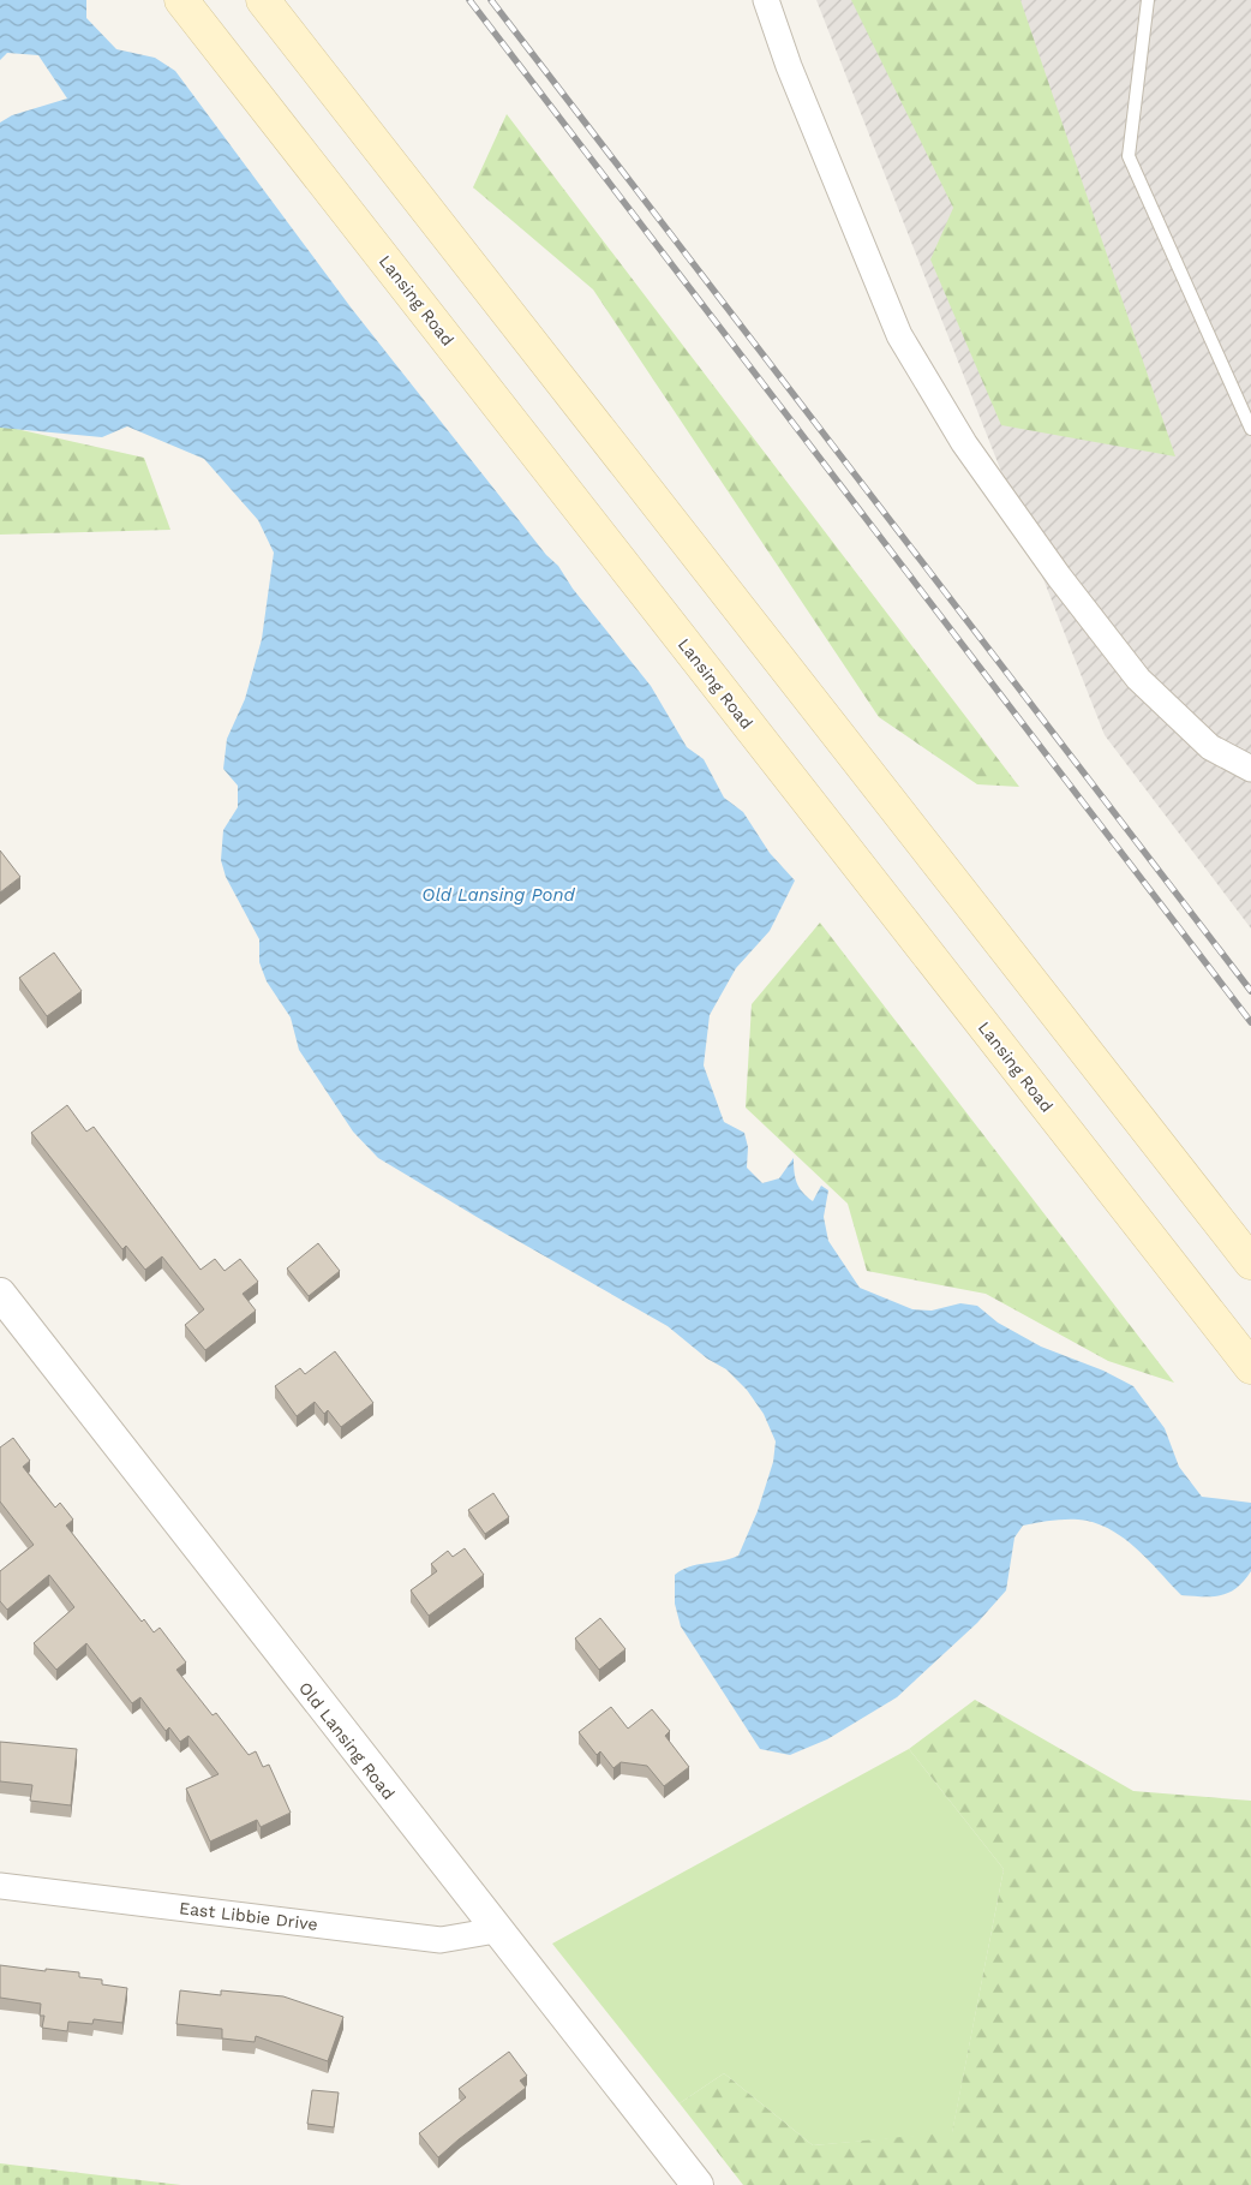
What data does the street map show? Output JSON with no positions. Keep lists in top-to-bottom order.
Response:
{
  "streets": {
    "main road": ["Lansing Road"],
    "street": ["Old Lansing Road", "East Libbie Drive"]
  },
  "crossings": [
    ["Old Lansing Road", "East Libbie Drive"]
  ],
  "water": ["Old Lansing Pond"]
}
